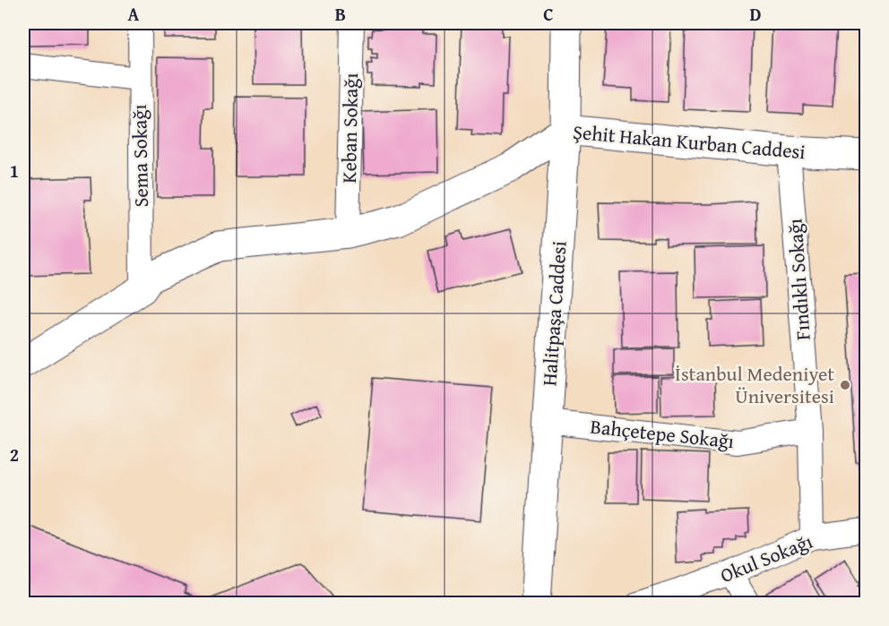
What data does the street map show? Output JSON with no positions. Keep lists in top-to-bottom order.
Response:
{
  "streets": {
    "street": [
      "Keban Sokağı",
      "Şehit Hakan Kurban Caddesi",
      "Sema Sokağı",
      "Fındıklı Sokağı",
      "Halitpaşa Caddesi",
      "Bahçetepe Sokağı",
      "Okul Sokağı"
    ]
  },
  "crossings": [
    ["Keban Sokağı", "Şehit Hakan Kurban Caddesi"],
    ["Şehit Hakan Kurban Caddesi", "Sema Sokağı"],
    ["Şehit Hakan Kurban Caddesi", "Fındıklı Sokağı"],
    ["Şehit Hakan Kurban Caddesi", "Halitpaşa Caddesi"],
    ["Fındıklı Sokağı", "Bahçetepe Sokağı"],
    ["Fındıklı Sokağı", "Okul Sokağı"],
    ["Halitpaşa Caddesi", "Bahçetepe Sokağı"]
  ],
  "places": ["İstanbul Medeniyet Üniversitesi"],
  "grid": {
    "columns": [
      "A",
      "B",
      "C",
      "D"
    ],
    "rows": ["1", "2"]
  }
}
